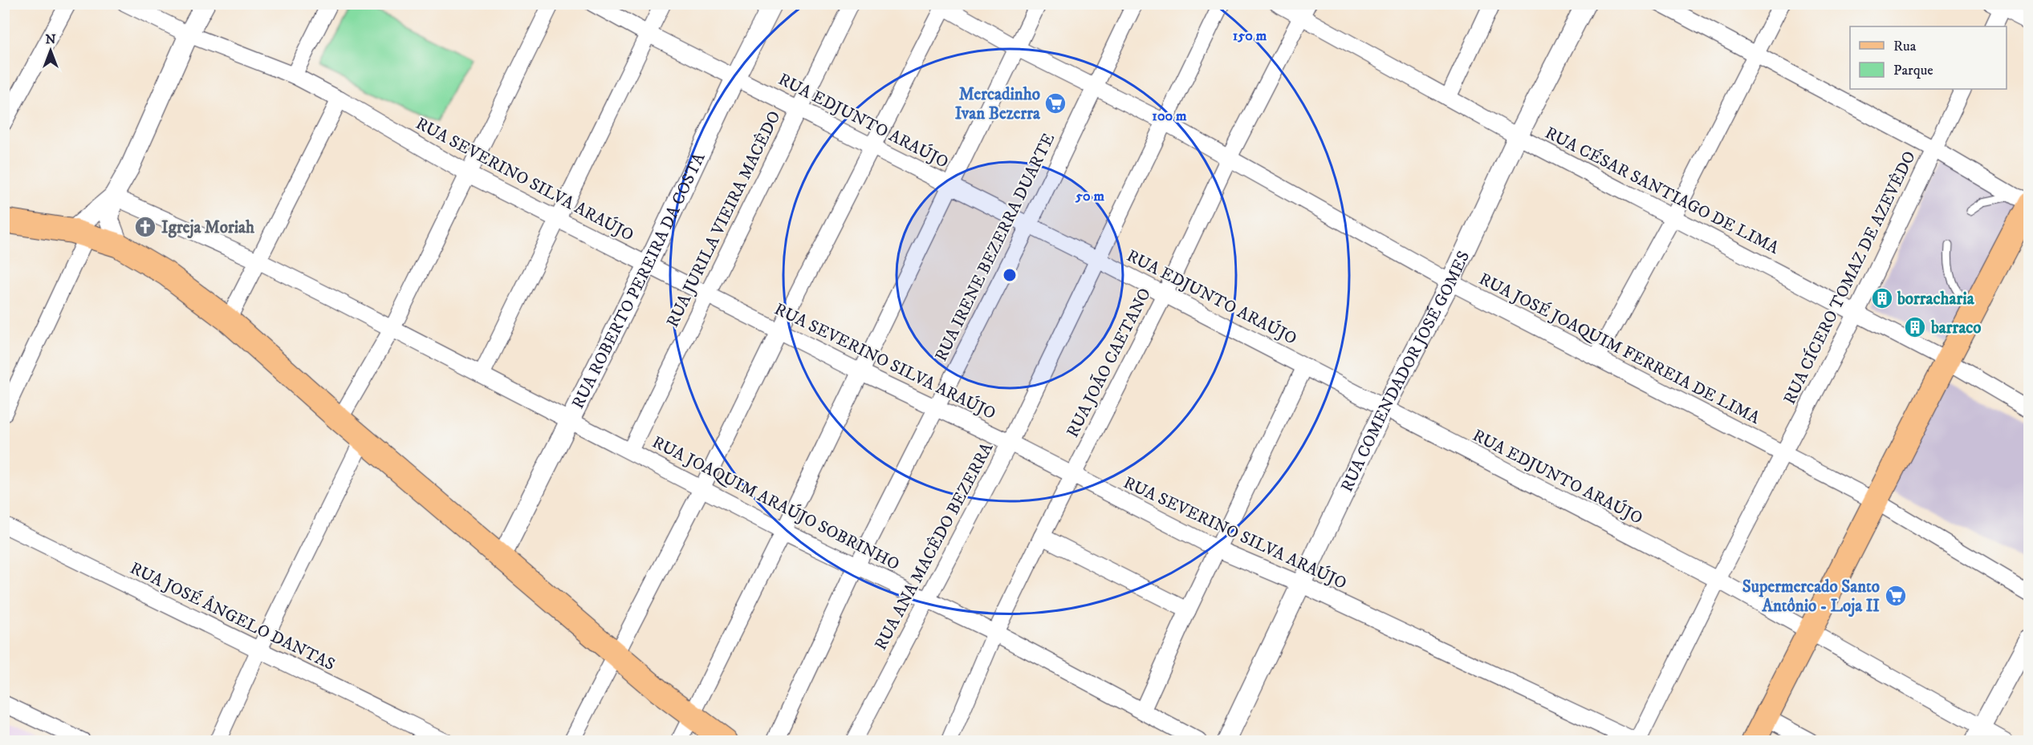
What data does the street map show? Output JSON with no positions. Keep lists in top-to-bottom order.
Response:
{
  "streets": {
    "street": [
      "RUA EDJUNTO ARAÚJO",
      "RUA SEVERINO SILVA ARAÚJO",
      "RUA CÉSAR SANTIAGO DE LIMA",
      "RUA JURILA VIEIRA MACÊDO",
      "RUA IRENE BEZERRA DUARTE",
      "RUA CÍCERO TOMAZ DE AZEVÊDO",
      "RUA ROBERTO PEREIRA DA COSTA",
      "RUA JOSÉ JOAQUIM FERREIA DE LIMA",
      "RUA JOÃO CAETANO",
      "RUA COMENDADOR JOSÉ GOMES",
      "RUA JOAQUIM ARAÚJO SOBRINHO",
      "RUA ANA MACÊDO BEZERRA",
      "RUA JOSÉ ÂNGELO DANTAS"
    ]
  },
  "crossings": [
    ["RUA EDJUNTO ARAÚJO", "RUA JURILA VIEIRA MACÊDO"],
    ["RUA EDJUNTO ARAÚJO", "RUA IRENE BEZERRA DUARTE"],
    ["RUA EDJUNTO ARAÚJO", "RUA CÍCERO TOMAZ DE AZEVÊDO"],
    ["RUA EDJUNTO ARAÚJO", "RUA ROBERTO PEREIRA DA COSTA"],
    ["RUA EDJUNTO ARAÚJO", "RUA JOÃO CAETANO"],
    ["RUA EDJUNTO ARAÚJO", "RUA COMENDADOR JOSÉ GOMES"],
    ["RUA EDJUNTO ARAÚJO", "RUA ANA MACÊDO BEZERRA"],
    ["RUA SEVERINO SILVA ARAÚJO", "RUA JURILA VIEIRA MACÊDO"],
    ["RUA SEVERINO SILVA ARAÚJO", "RUA IRENE BEZERRA DUARTE"],
    ["RUA SEVERINO SILVA ARAÚJO", "RUA CÍCERO TOMAZ DE AZEVÊDO"],
    ["RUA SEVERINO SILVA ARAÚJO", "RUA ROBERTO PEREIRA DA COSTA"],
    ["RUA SEVERINO SILVA ARAÚJO", "RUA JOÃO CAETANO"],
    ["RUA SEVERINO SILVA ARAÚJO", "RUA COMENDADOR JOSÉ GOMES"],
    ["RUA SEVERINO SILVA ARAÚJO", "RUA ANA MACÊDO BEZERRA"],
    ["RUA CÉSAR SANTIAGO DE LIMA", "RUA CÍCERO TOMAZ DE AZEVÊDO"],
    ["RUA CÉSAR SANTIAGO DE LIMA", "RUA JOÃO CAETANO"],
    ["RUA CÉSAR SANTIAGO DE LIMA", "RUA COMENDADOR JOSÉ GOMES"],
    ["RUA JURILA VIEIRA MACÊDO", "RUA JOAQUIM ARAÚJO SOBRINHO"],
    ["RUA IRENE BEZERRA DUARTE", "RUA JOSÉ JOAQUIM FERREIA DE LIMA"],
    ["RUA IRENE BEZERRA DUARTE", "RUA JOAQUIM ARAÚJO SOBRINHO"],
    ["RUA CÍCERO TOMAZ DE AZEVÊDO", "RUA JOSÉ JOAQUIM FERREIA DE LIMA"],
    ["RUA ROBERTO PEREIRA DA COSTA", "RUA JOAQUIM ARAÚJO SOBRINHO"],
    ["RUA JOSÉ JOAQUIM FERREIA DE LIMA", "RUA JOÃO CAETANO"],
    ["RUA JOSÉ JOAQUIM FERREIA DE LIMA", "RUA COMENDADOR JOSÉ GOMES"],
    ["RUA JOSÉ JOAQUIM FERREIA DE LIMA", "RUA ANA MACÊDO BEZERRA"],
    ["RUA JOÃO CAETANO", "RUA JOAQUIM ARAÚJO SOBRINHO"],
    ["RUA JOAQUIM ARAÚJO SOBRINHO", "RUA ANA MACÊDO BEZERRA"]
  ],
  "places": {
    "supermarket": ["Mercadinho Ivan Bezerra", "Supermercado Santo Antônio - Loja II"],
    "church": ["Igreja Moriah"],
    "building": ["borracharia", "barraco"]
  },
  "legend": ["Rua", "Parque"],
  "north": "top",
  "rings": ["150 m", "100 m", "50 m"]
}
